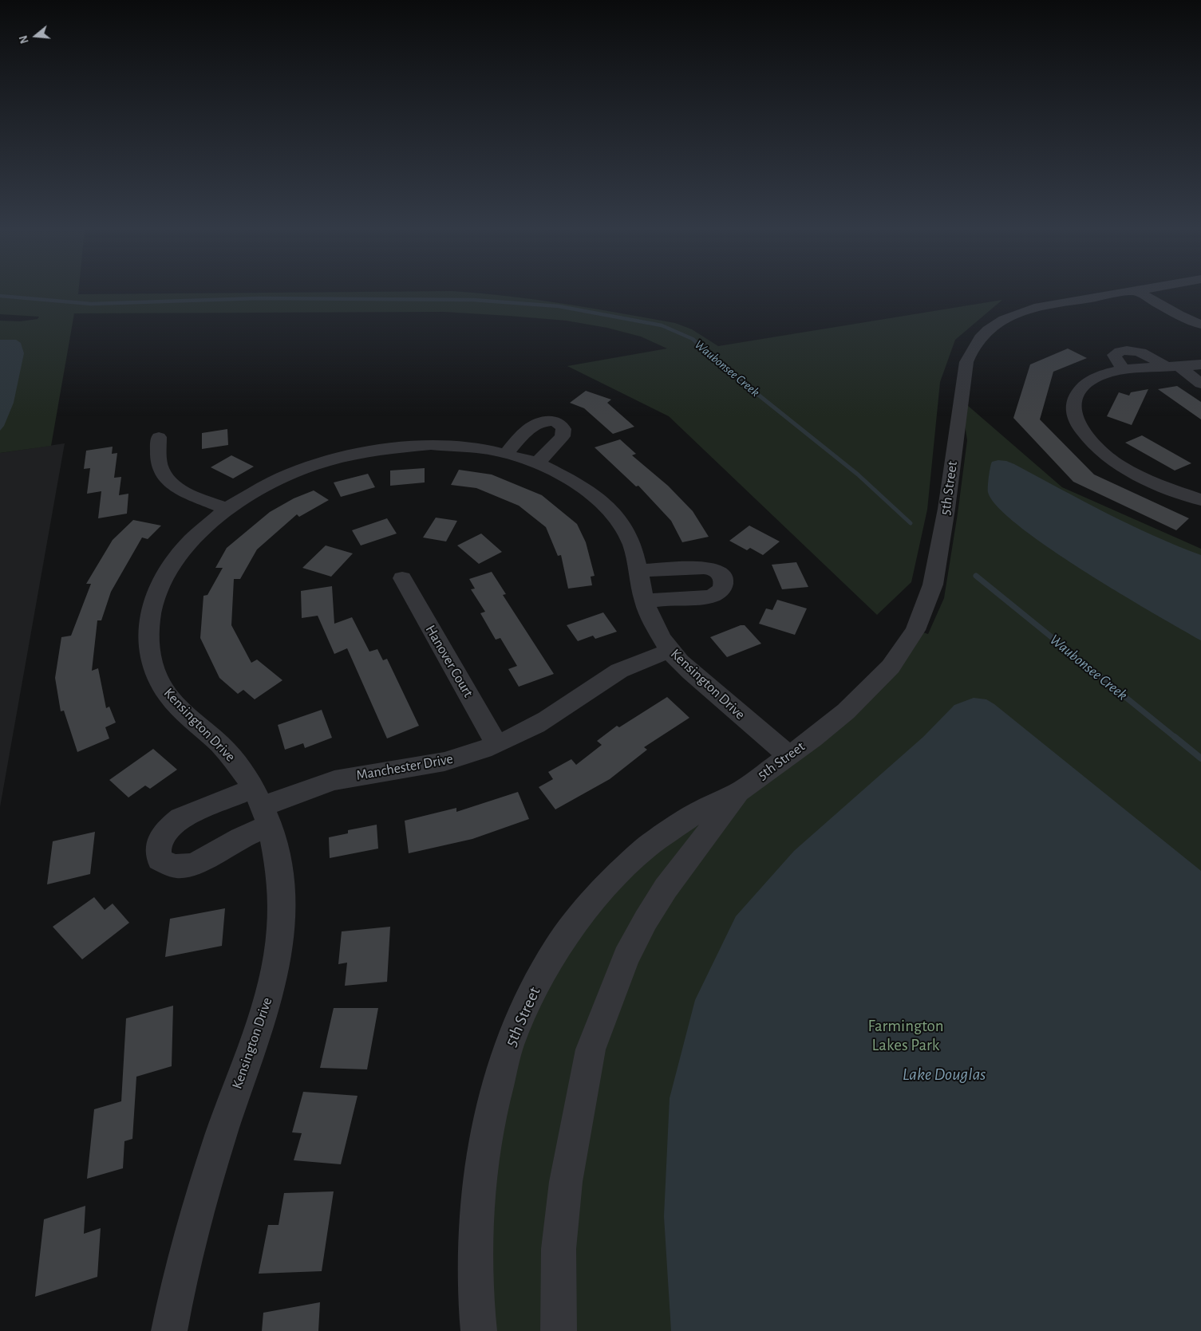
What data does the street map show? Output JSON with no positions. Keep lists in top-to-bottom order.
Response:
{
  "streets": {
    "street": [
      "5th Street",
      "Hanover Court",
      "Kensington Drive",
      "Manchester Drive"
    ]
  },
  "crossings": [
    ["5th Street", "Kensington Drive"],
    ["Hanover Court", "Manchester Drive"],
    ["Kensington Drive", "Manchester Drive"]
  ],
  "water": ["Waubonsee Creek", "Lake Douglas"],
  "parks": ["Farmington Lakes Park"],
  "north": "left"
}
